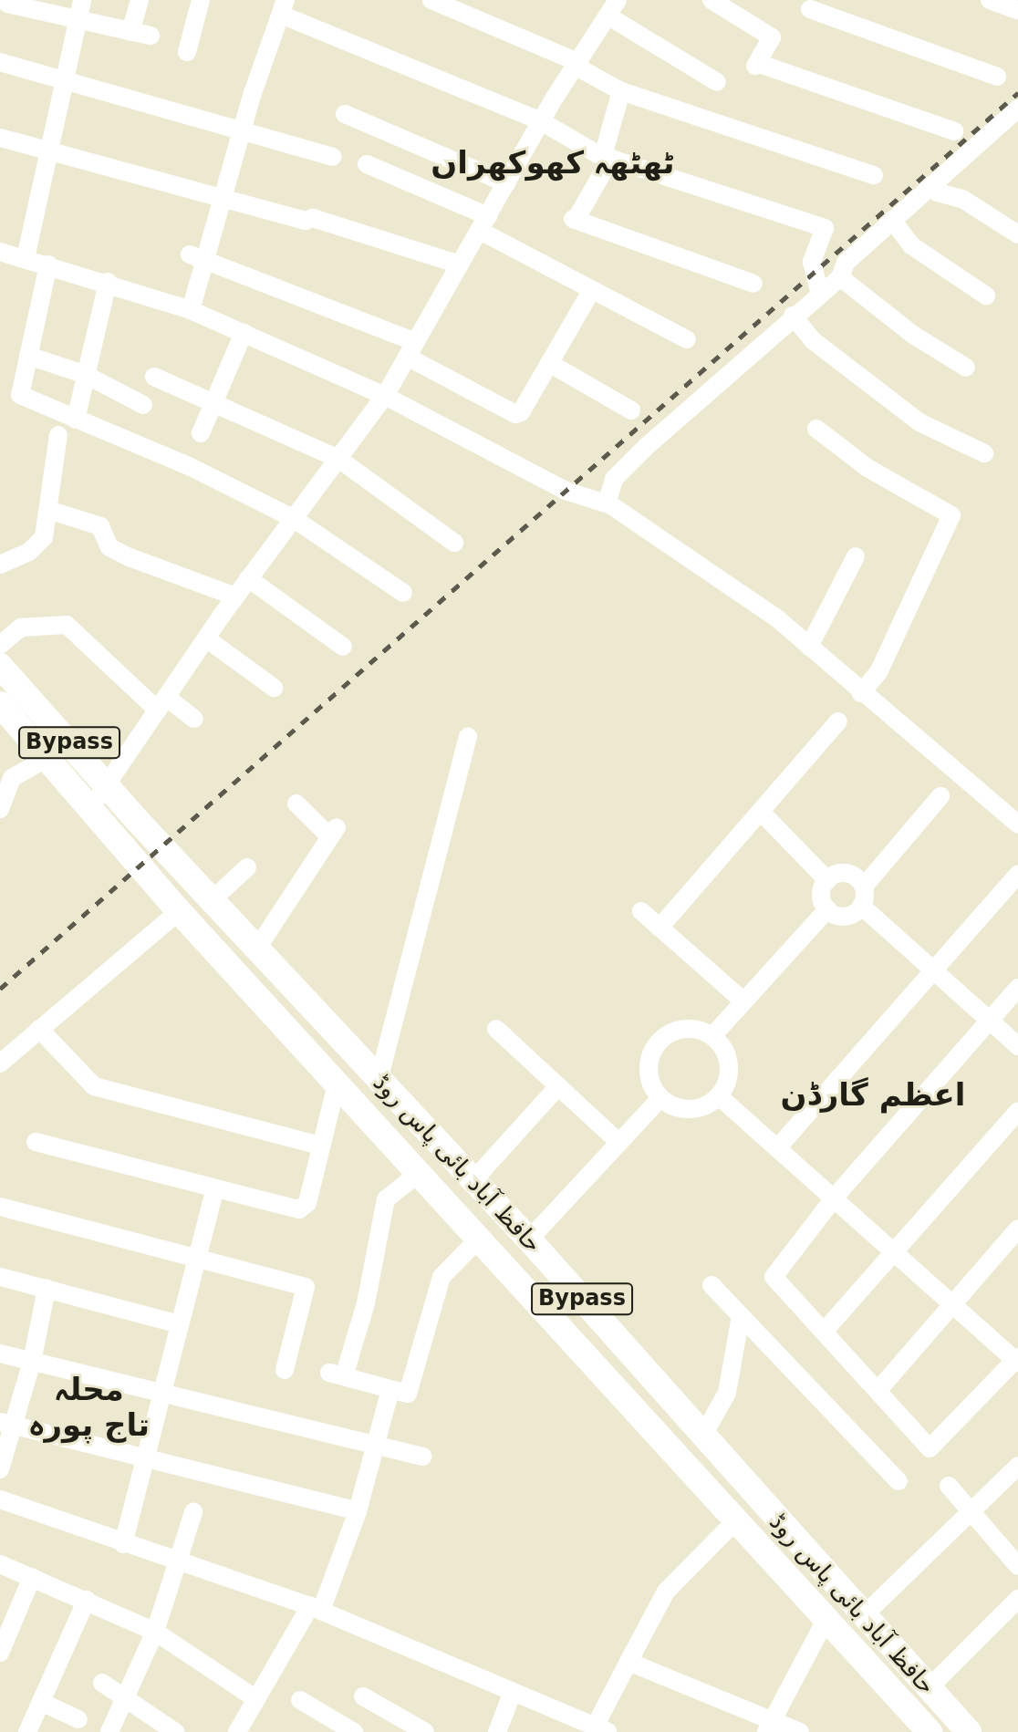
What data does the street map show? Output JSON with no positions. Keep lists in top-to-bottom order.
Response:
{
  "streets": {
    "highway": ["Bypass", "حافظ آباد بائی پاس روڈ"]
  },
  "districts": ["ٹھٹھہ کھوکھراں", "اعظم گارڈن", "محلہ تاج پورہ"]
}
